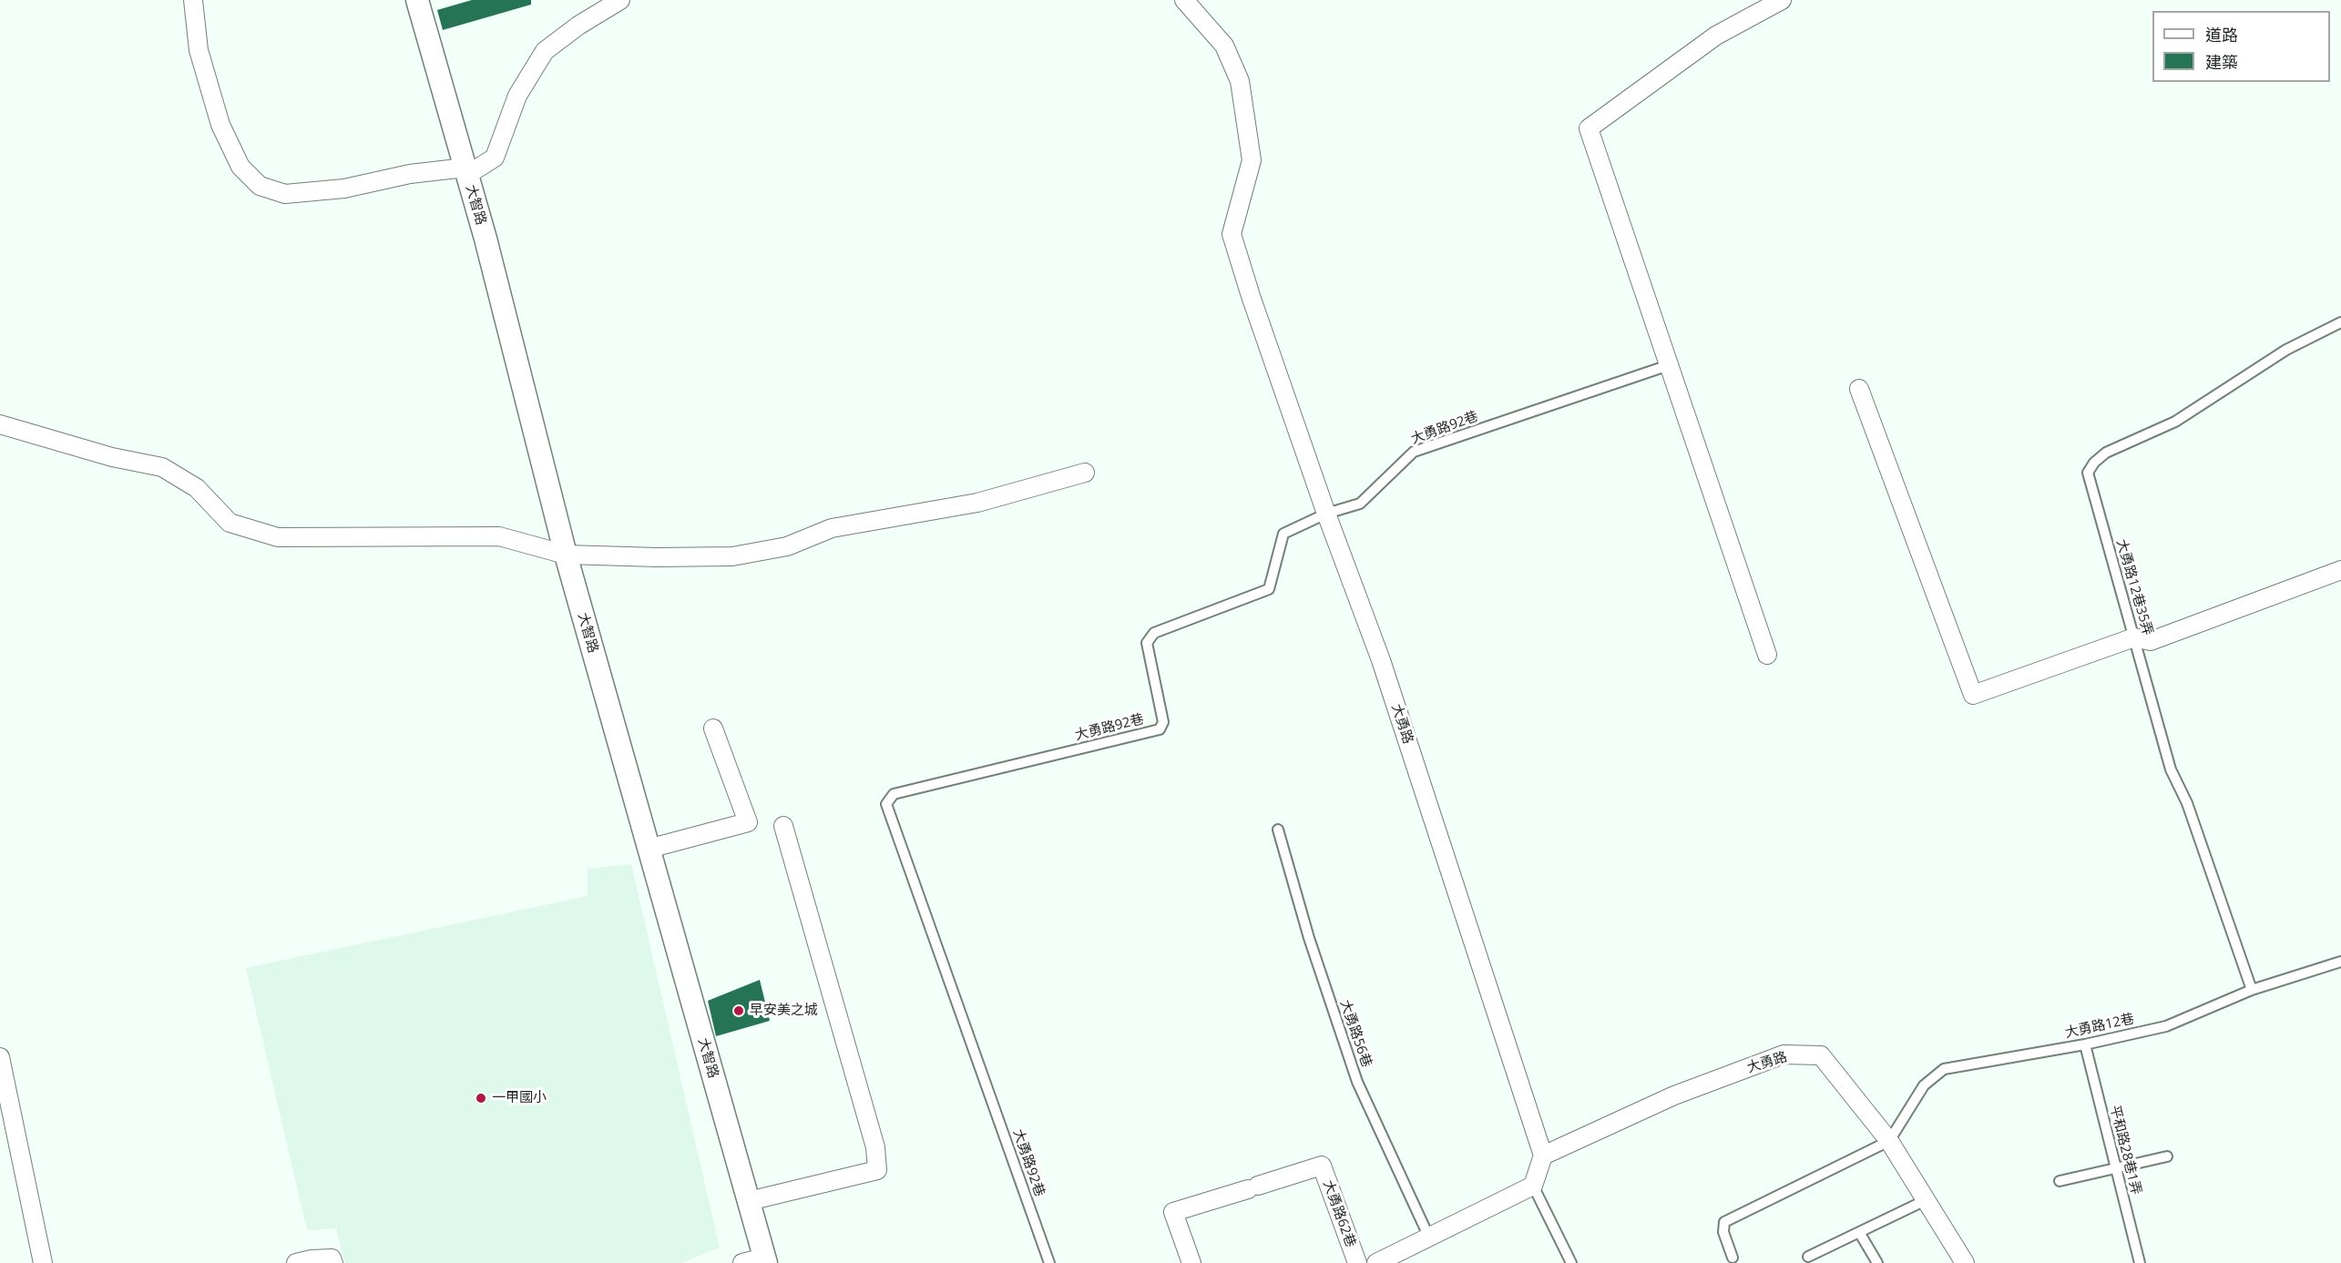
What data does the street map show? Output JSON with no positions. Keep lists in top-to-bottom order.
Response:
{
  "streets": {
    "street": ["大智路", "大勇路", "大勇路62巷"],
    "lane": [
      "大勇路92巷",
      "大勇路12巷35弄",
      "大勇路12巷",
      "大勇路56巷",
      "平和路28巷1弄"
    ]
  },
  "crossings": [
    ["大勇路92巷", "大勇路"],
    ["大勇路12巷35弄", "大勇路12巷"],
    ["大勇路", "大勇路12巷"],
    ["大勇路12巷", "平和路28巷1弄"]
  ],
  "places": ["早安美之城", "一甲國小"],
  "legend": ["道路", "建築"]
}
